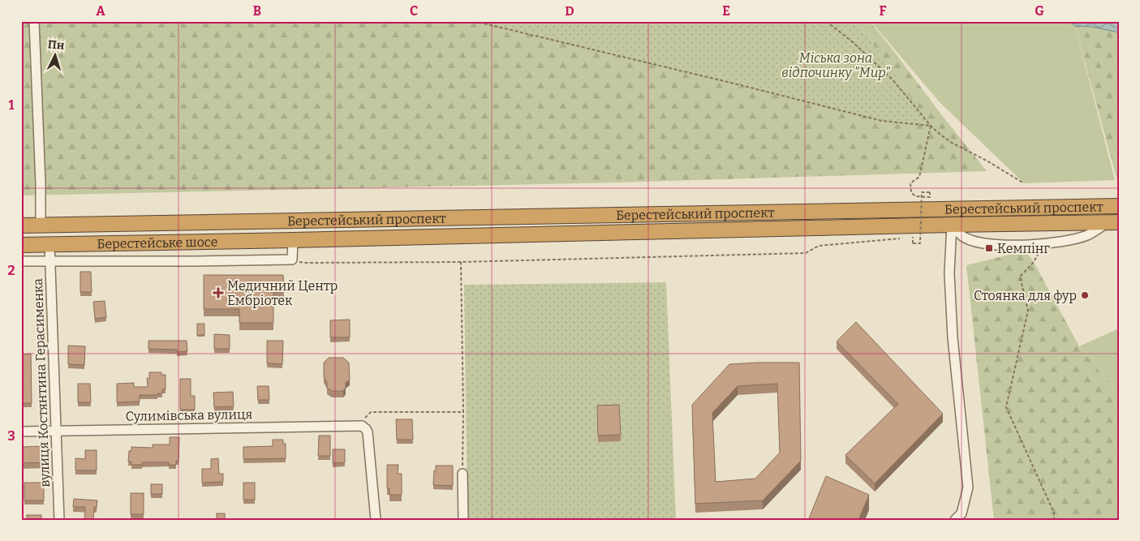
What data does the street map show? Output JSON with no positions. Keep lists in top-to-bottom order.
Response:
{
  "streets": {
    "highway": ["Берестейський проспект", "Берестейське шосе"],
    "street": ["вулиця Костянтина Герасименка", "Сулимівська вулиця"]
  },
  "crossings": [
    ["Берестейський проспект", "Берестейське шосе"],
    ["Берестейське шосе", "вулиця Костянтина Герасименка"],
    ["вулиця Костянтина Герасименка", "Сулимівська вулиця"]
  ],
  "parks": ["Міська зона відпочинку \"Мир\""],
  "places": {
    "transit": ["Кемпінг"],
    "health": ["Медичний Центр Ембріотек"],
    "other": ["Стоянка для фур"]
  },
  "north": "top",
  "grid": {
    "columns": [
      "A",
      "B",
      "C",
      "D",
      "E",
      "F",
      "G"
    ],
    "rows": ["1", "2", "3"]
  }
}
